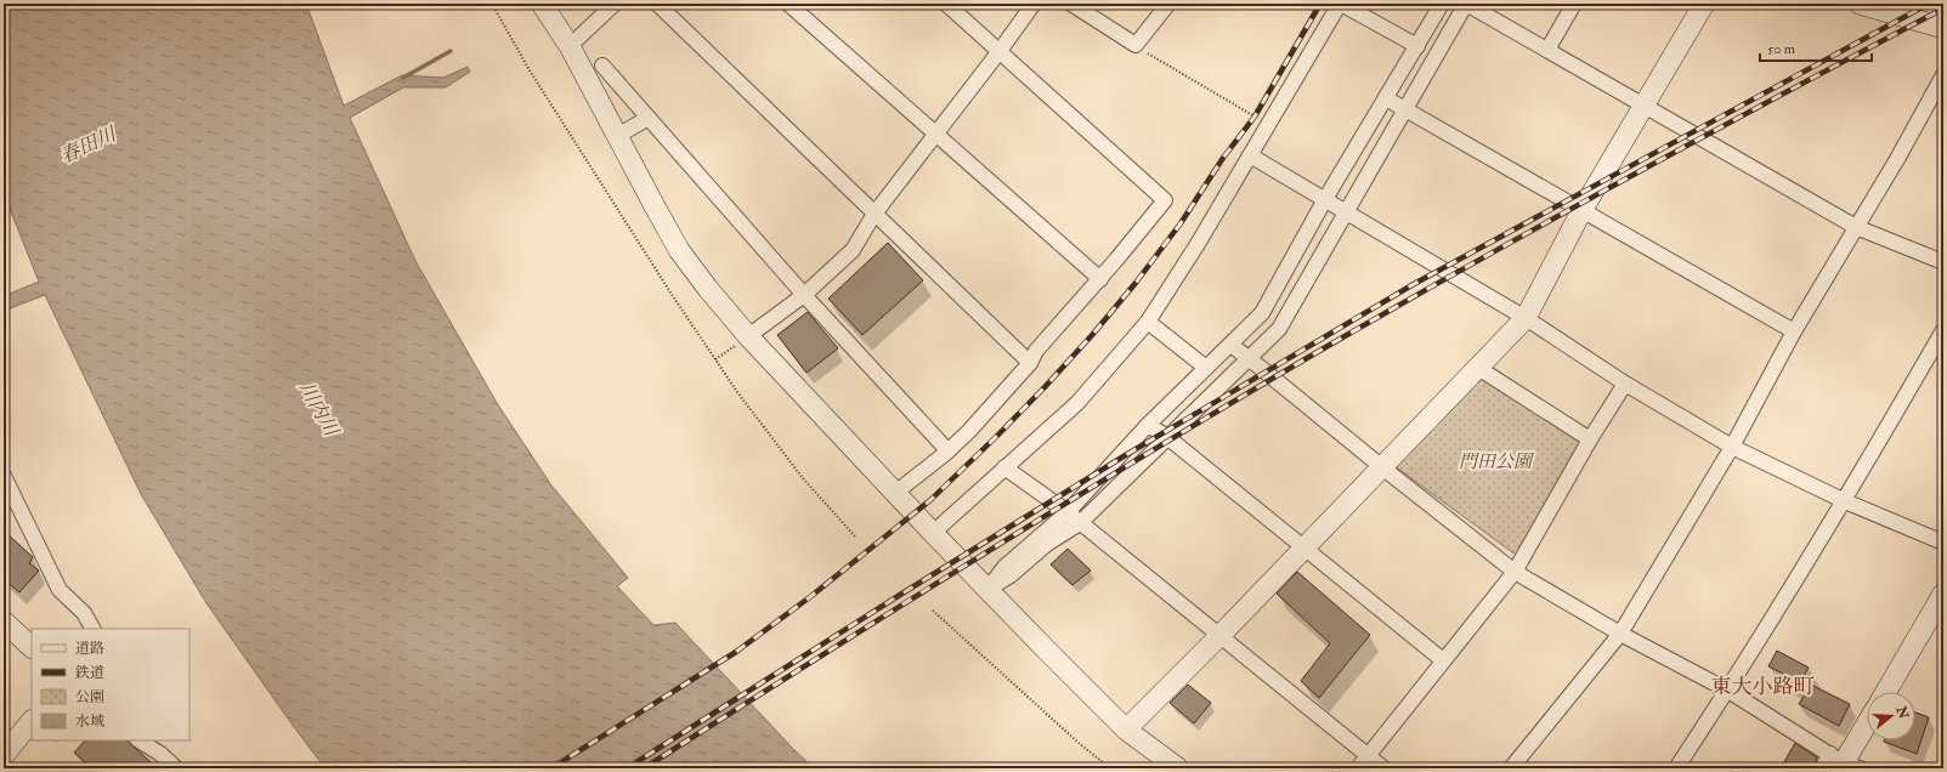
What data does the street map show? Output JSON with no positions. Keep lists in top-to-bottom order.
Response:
{
  "districts": ["東大小路町"],
  "water": ["春田川", "川内川"],
  "parks": ["門田公園"],
  "legend": [
    "道路",
    "鉄道",
    "公園",
    "水域"
  ],
  "scale_bar": "50 m",
  "north": "right"
}
